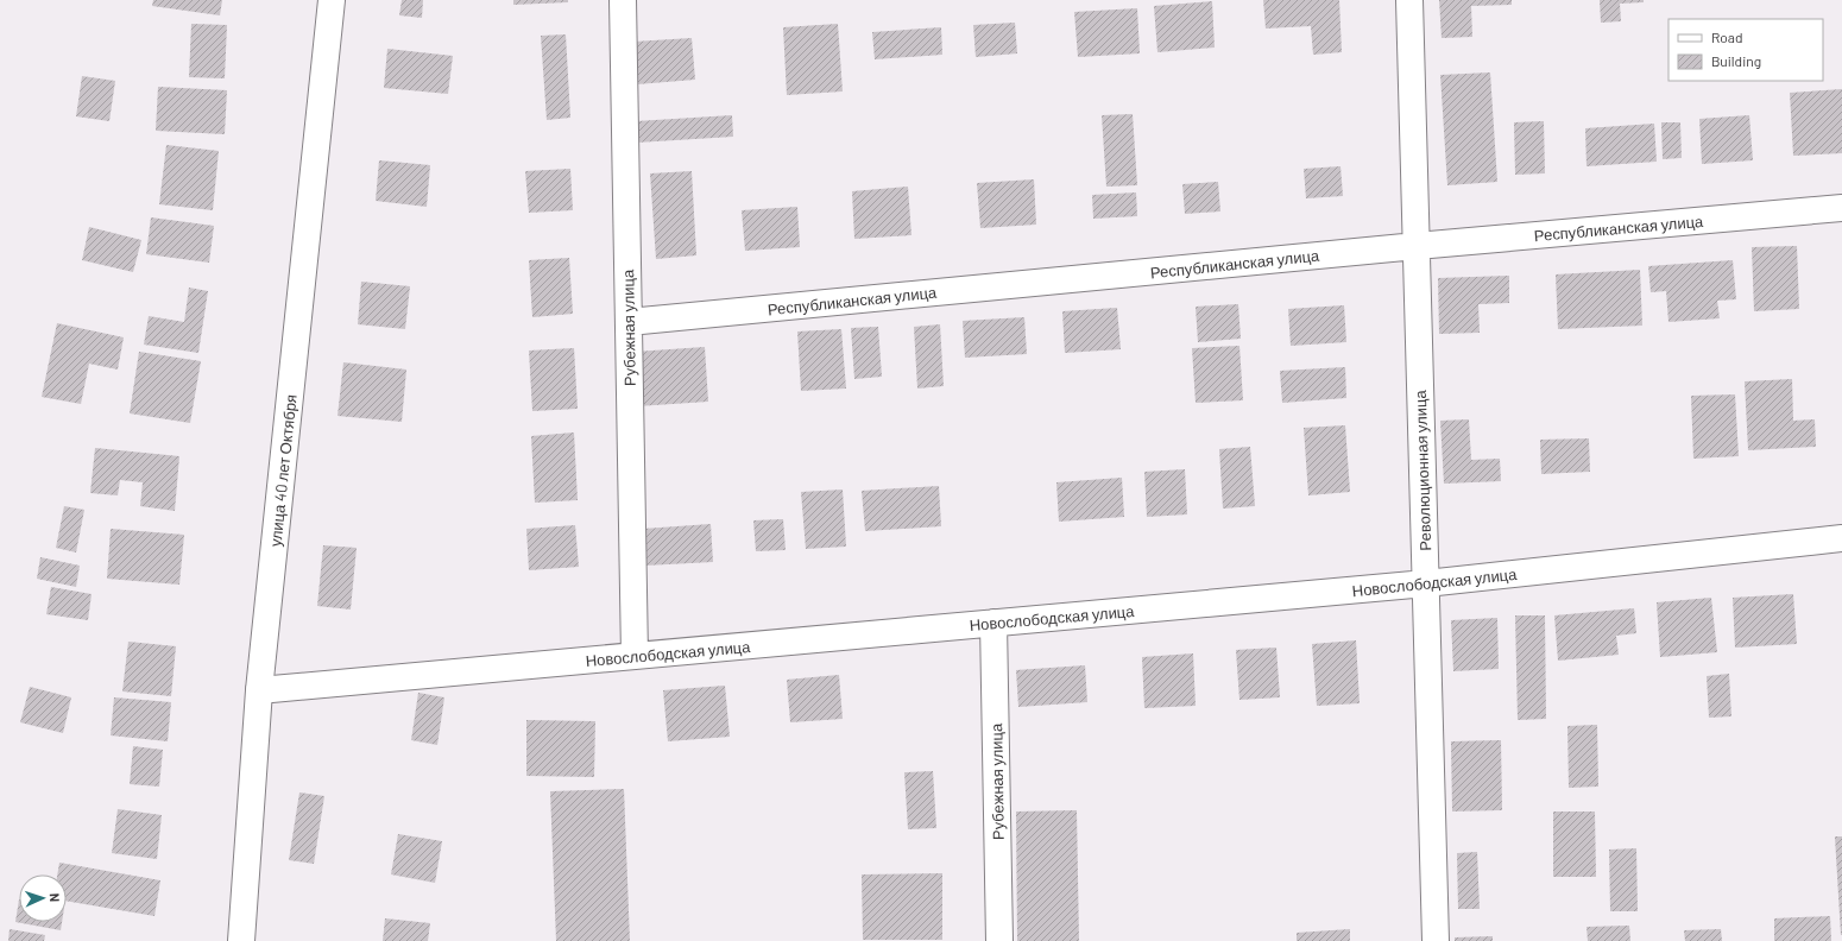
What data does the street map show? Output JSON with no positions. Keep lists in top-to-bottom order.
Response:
{
  "streets": {
    "street": [
      "Республиканская улица",
      "Рубежная улица",
      "улица 40 лет Октября",
      "Революционная улица",
      "Новослободская улица"
    ]
  },
  "crossings": [
    ["Республиканская улица", "Рубежная улица"],
    ["Республиканская улица", "Революционная улица"],
    ["Рубежная улица", "Новослободская улица"],
    ["улица 40 лет Октября", "Новослободская улица"],
    ["Революционная улица", "Новослободская улица"]
  ],
  "legend": ["Road", "Building"],
  "north": "right"
}
